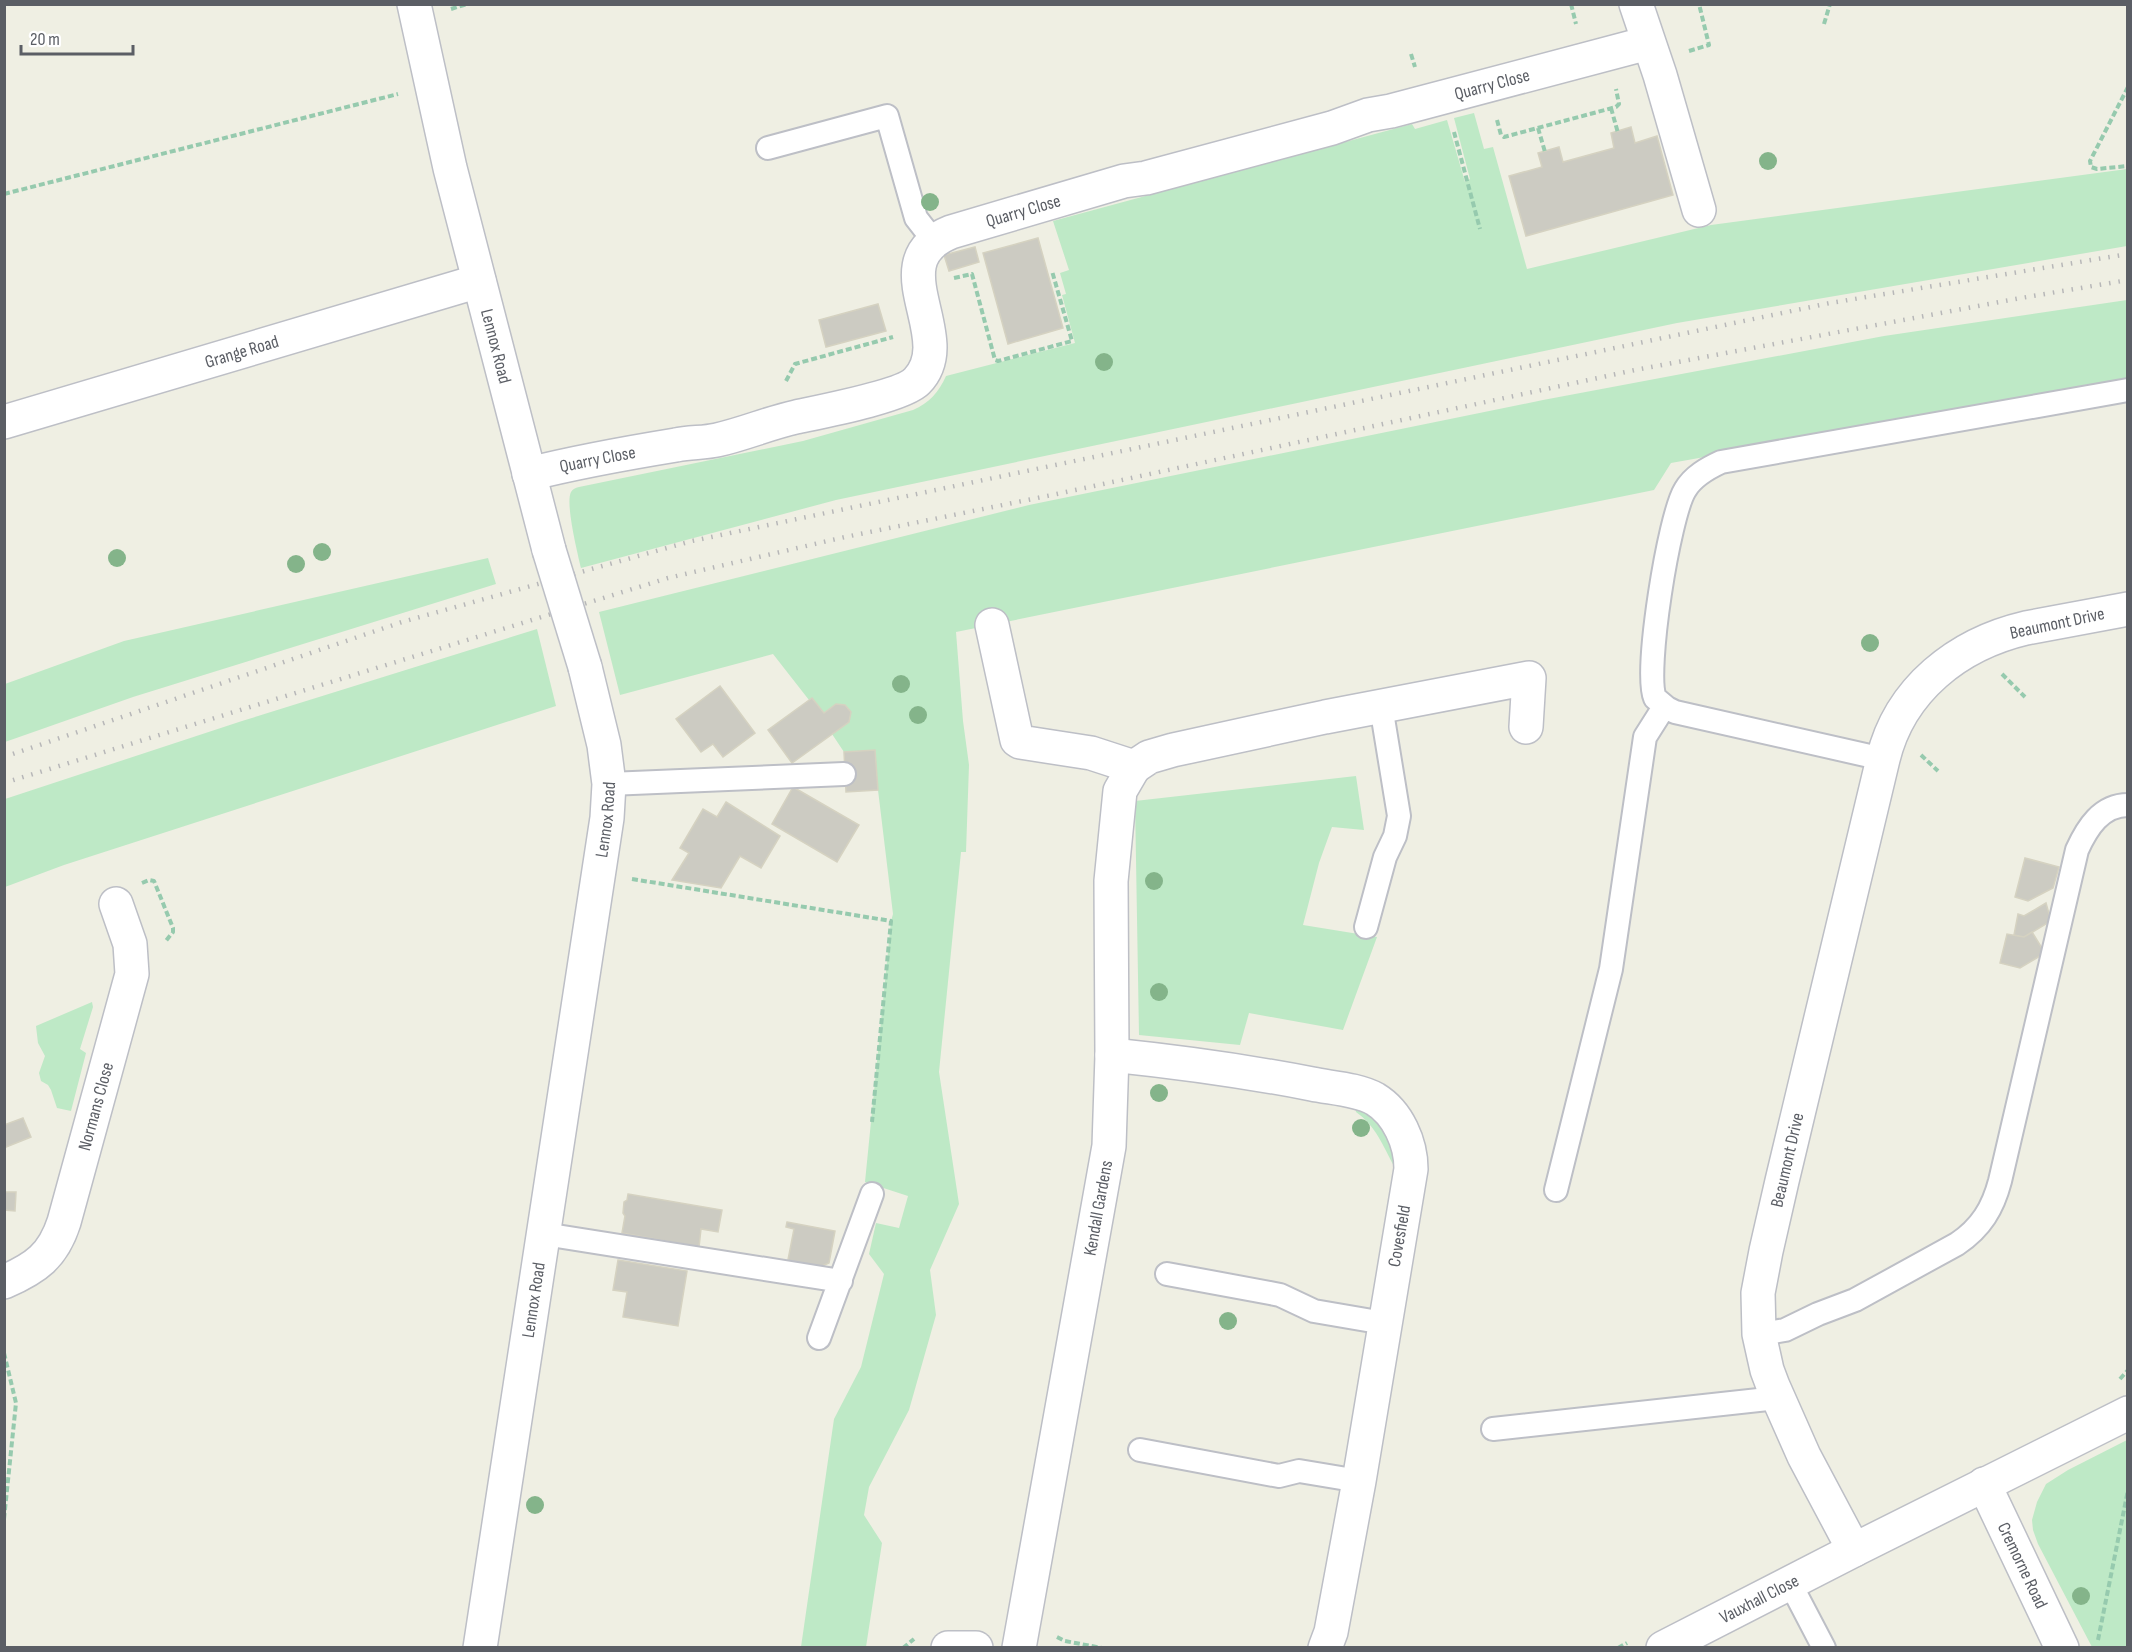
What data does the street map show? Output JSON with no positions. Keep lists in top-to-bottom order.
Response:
{
  "streets": {
    "street": [
      "Quarry Close",
      "Lennox Road",
      "Grange Road",
      "Beaumont Drive",
      "Normans Close",
      "Kendall Gardens",
      "Covesfield",
      "Cremorne Road",
      "Vauxhall Close"
    ]
  },
  "crossings": [
    ["Quarry Close", "Lennox Road"],
    ["Lennox Road", "Grange Road"],
    ["Beaumont Drive", "Vauxhall Close"],
    ["Kendall Gardens", "Covesfield"]
  ],
  "scale_bar": "20 m"
}
